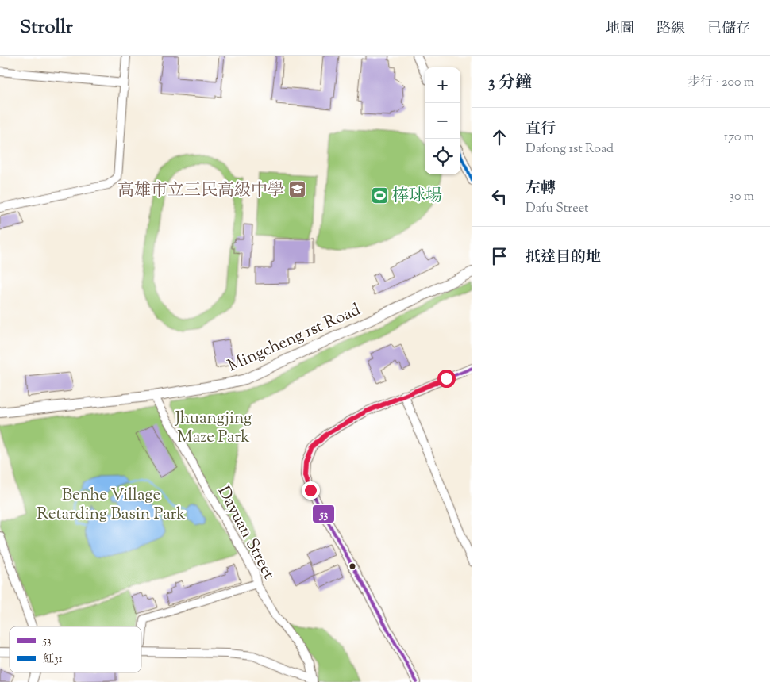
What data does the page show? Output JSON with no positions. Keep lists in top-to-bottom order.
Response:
{
  "streets": {
    "street": ["Mingcheng 1st Road", "Dayuan Street"]
  },
  "crossings": [
    ["Mingcheng 1st Road", "Dayuan Street"]
  ],
  "parks": ["Jhuangjing Maze Park", "Benhe Village Retarding Basin Park"],
  "places": {
    "school or university": ["高雄市立三民高級中學"],
    "sports": ["棒球場"]
  },
  "lines": ["transit line 紅31", "transit line 53"],
  "legend": ["53", "紅31"],
  "page": {
    "header": "Strollr",
    "nav": ["地圖", "路線", "已儲存"],
    "heading": ["3 分鐘", "步行 · 200 m"],
    "map_buttons": ["+", "−"],
    "list": [
      ["直行", "Dafong 1st Road", "170 m"],
      ["左轉", "Dafu Street", "30 m"],
      "抵達目的地"
    ]
  }
}
